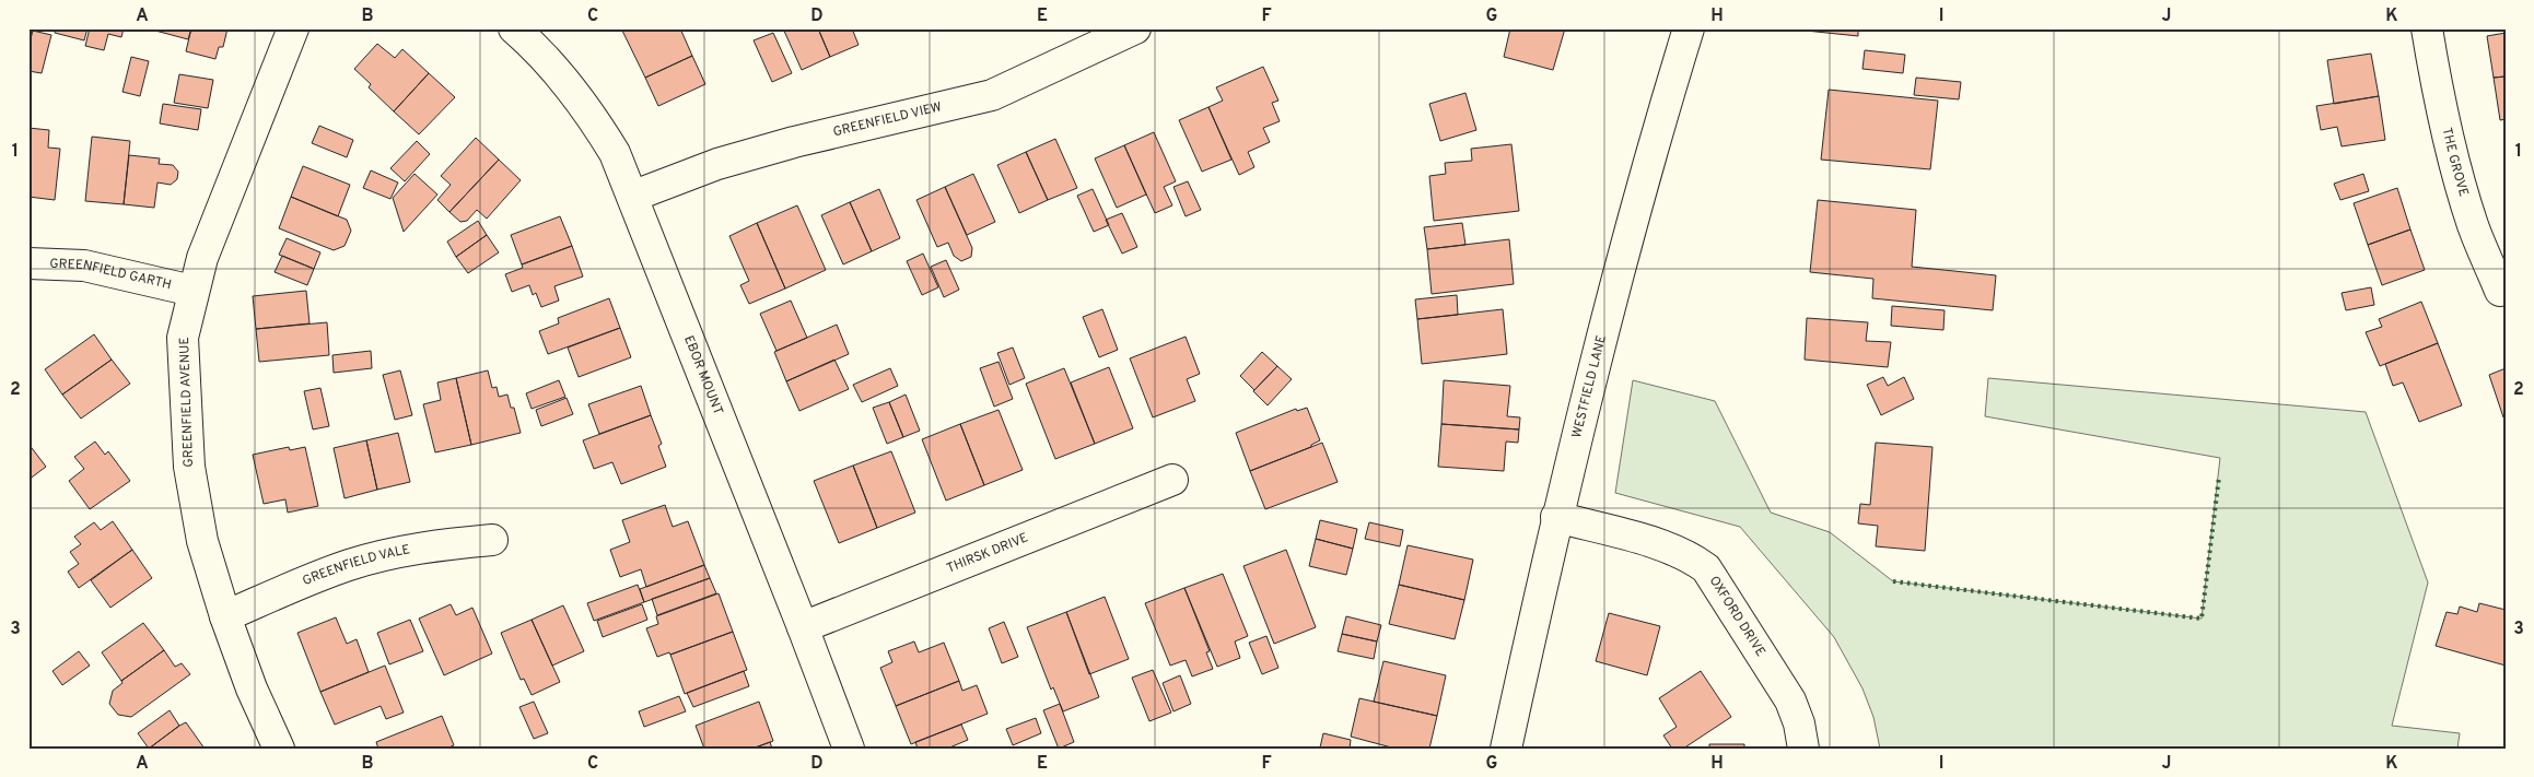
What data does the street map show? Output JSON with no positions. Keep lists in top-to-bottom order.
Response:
{
  "streets": {
    "street": [
      "GREENFIELD VIEW",
      "THE GROVE",
      "GREENFIELD GARTH",
      "EBOR MOUNT",
      "WESTFIELD LANE",
      "GREENFIELD AVENUE",
      "THIRSK DRIVE",
      "GREENFIELD VALE",
      "OXFORD DRIVE"
    ]
  },
  "crossings": [
    ["GREENFIELD VIEW", "EBOR MOUNT"],
    ["GREENFIELD GARTH", "GREENFIELD AVENUE"],
    ["EBOR MOUNT", "THIRSK DRIVE"],
    ["WESTFIELD LANE", "OXFORD DRIVE"],
    ["GREENFIELD AVENUE", "GREENFIELD VALE"]
  ],
  "grid": {
    "columns": [
      "A",
      "B",
      "C",
      "D",
      "E",
      "F",
      "G",
      "H",
      "I",
      "J",
      "K"
    ],
    "rows": ["1", "2", "3"]
  }
}
